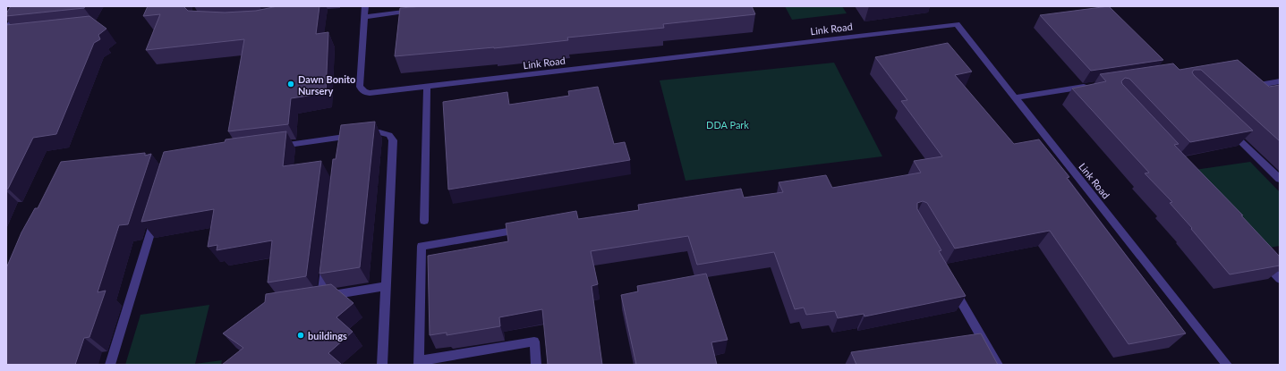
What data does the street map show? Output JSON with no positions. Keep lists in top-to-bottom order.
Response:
{
  "streets": {
    "street": ["Link Road"]
  },
  "parks": ["DDA Park"],
  "places": ["Dawn Bonito Nursery", "buildings"]
}
